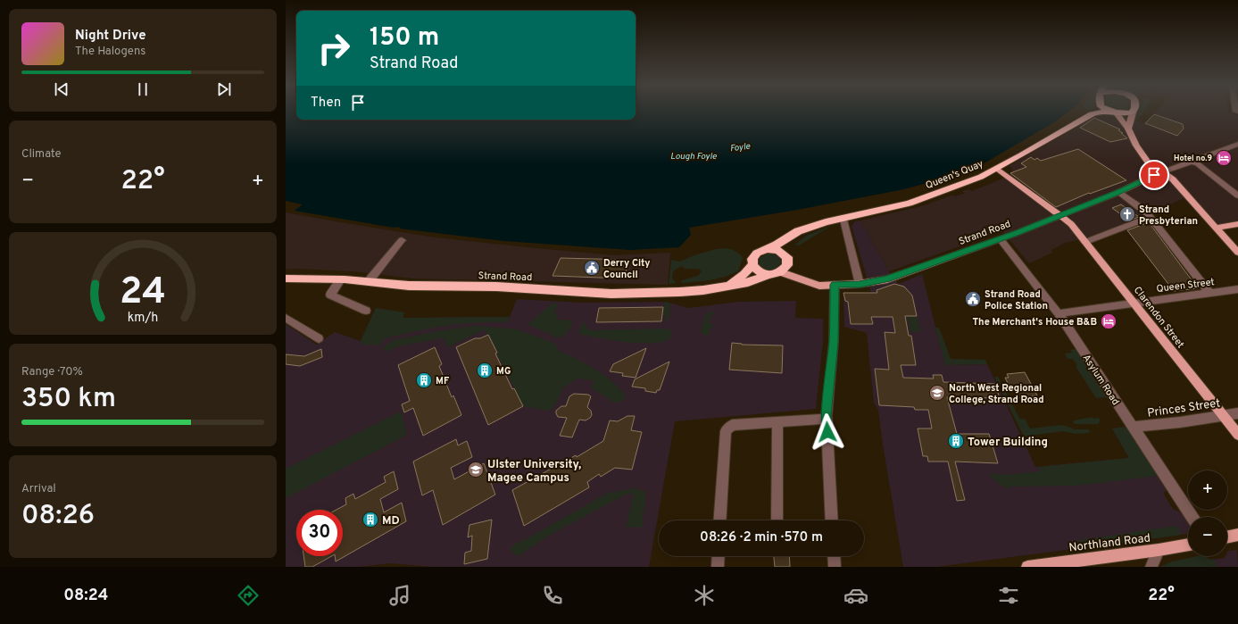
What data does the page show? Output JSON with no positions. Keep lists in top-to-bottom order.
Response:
{
  "streets": {
    "highway": ["Queen's Quay", "Strand Road"],
    "main road": ["Clarendon Street", "Northland Road"],
    "street": ["Queen Street", "Asylum Road", "Princes Street"]
  },
  "crossings": [
    ["Queen's Quay", "Strand Road"],
    ["Queen's Quay", "Clarendon Street"],
    ["Strand Road", "Clarendon Street"],
    ["Strand Road", "Asylum Road"],
    ["Queen Street", "Clarendon Street"],
    ["Queen Street", "Asylum Road"],
    ["Clarendon Street", "Princes Street"],
    ["Asylum Road", "Princes Street"]
  ],
  "water": ["Foyle", "Lough Foyle"],
  "places": {
    "hotel": ["Hotel no.9", "The Merchant's House B&B"],
    "church": ["Strand Presbyterian"],
    "public building": ["Derry City Council", "Strand Road Police Station"],
    "building": [
      "MG",
      "MF",
      "Tower Building",
      "MD"
    ],
    "school or university": ["North West Regional College, Strand Road", "Ulster University, Magee Campus"]
  },
  "page": {
    "turn": ["150 m", "Strand Road"],
    "song": ["Night Drive", "The Halogens"],
    "then": "Then",
    "tile": [
      "Climate",
      ["Range · 70%", "350 km"],
      ["Arrival", "08:26"]
    ],
    "heat": ["−", "22°", "+"],
    "map_buttons": ["+", "−"],
    "limit": "30",
    "trip": "08:26 · 2 min · 570 m",
    "tabs": ["08:24", "22°"],
    "gauge": ["24", "km/h"]
  }
}
